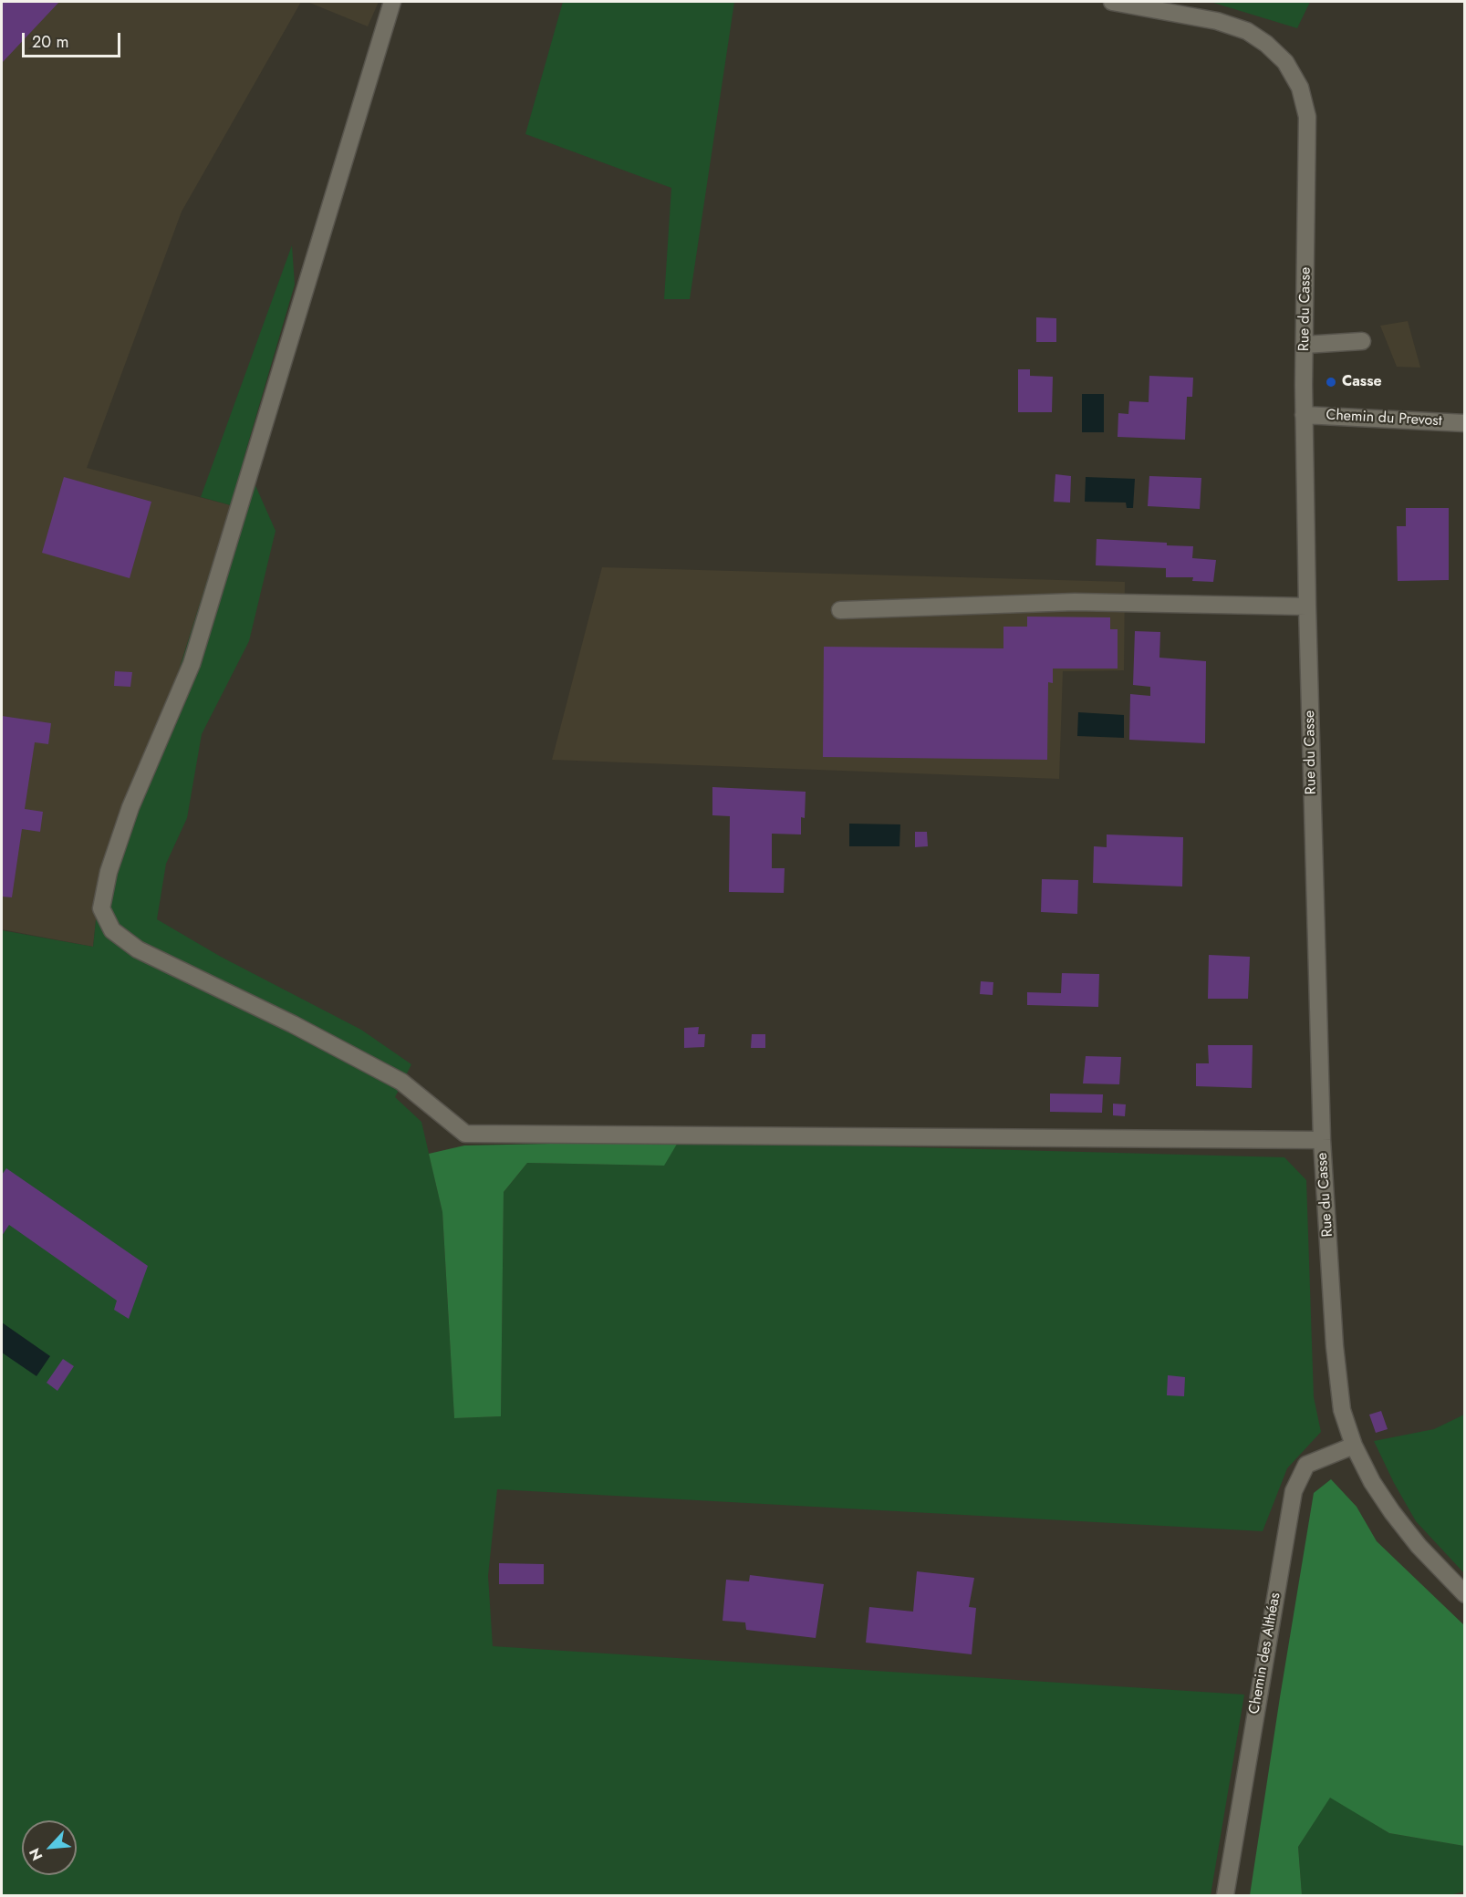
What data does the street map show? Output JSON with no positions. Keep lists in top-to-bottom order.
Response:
{
  "streets": {
    "street": ["Rue du Casse", "Chemin du Prevost", "Chemin des Althéas"]
  },
  "crossings": [
    ["Rue du Casse", "Chemin du Prevost"],
    ["Rue du Casse", "Chemin des Althéas"]
  ],
  "places": ["Casse"],
  "scale_bar": "20 m",
  "north": "bottom left"
}
